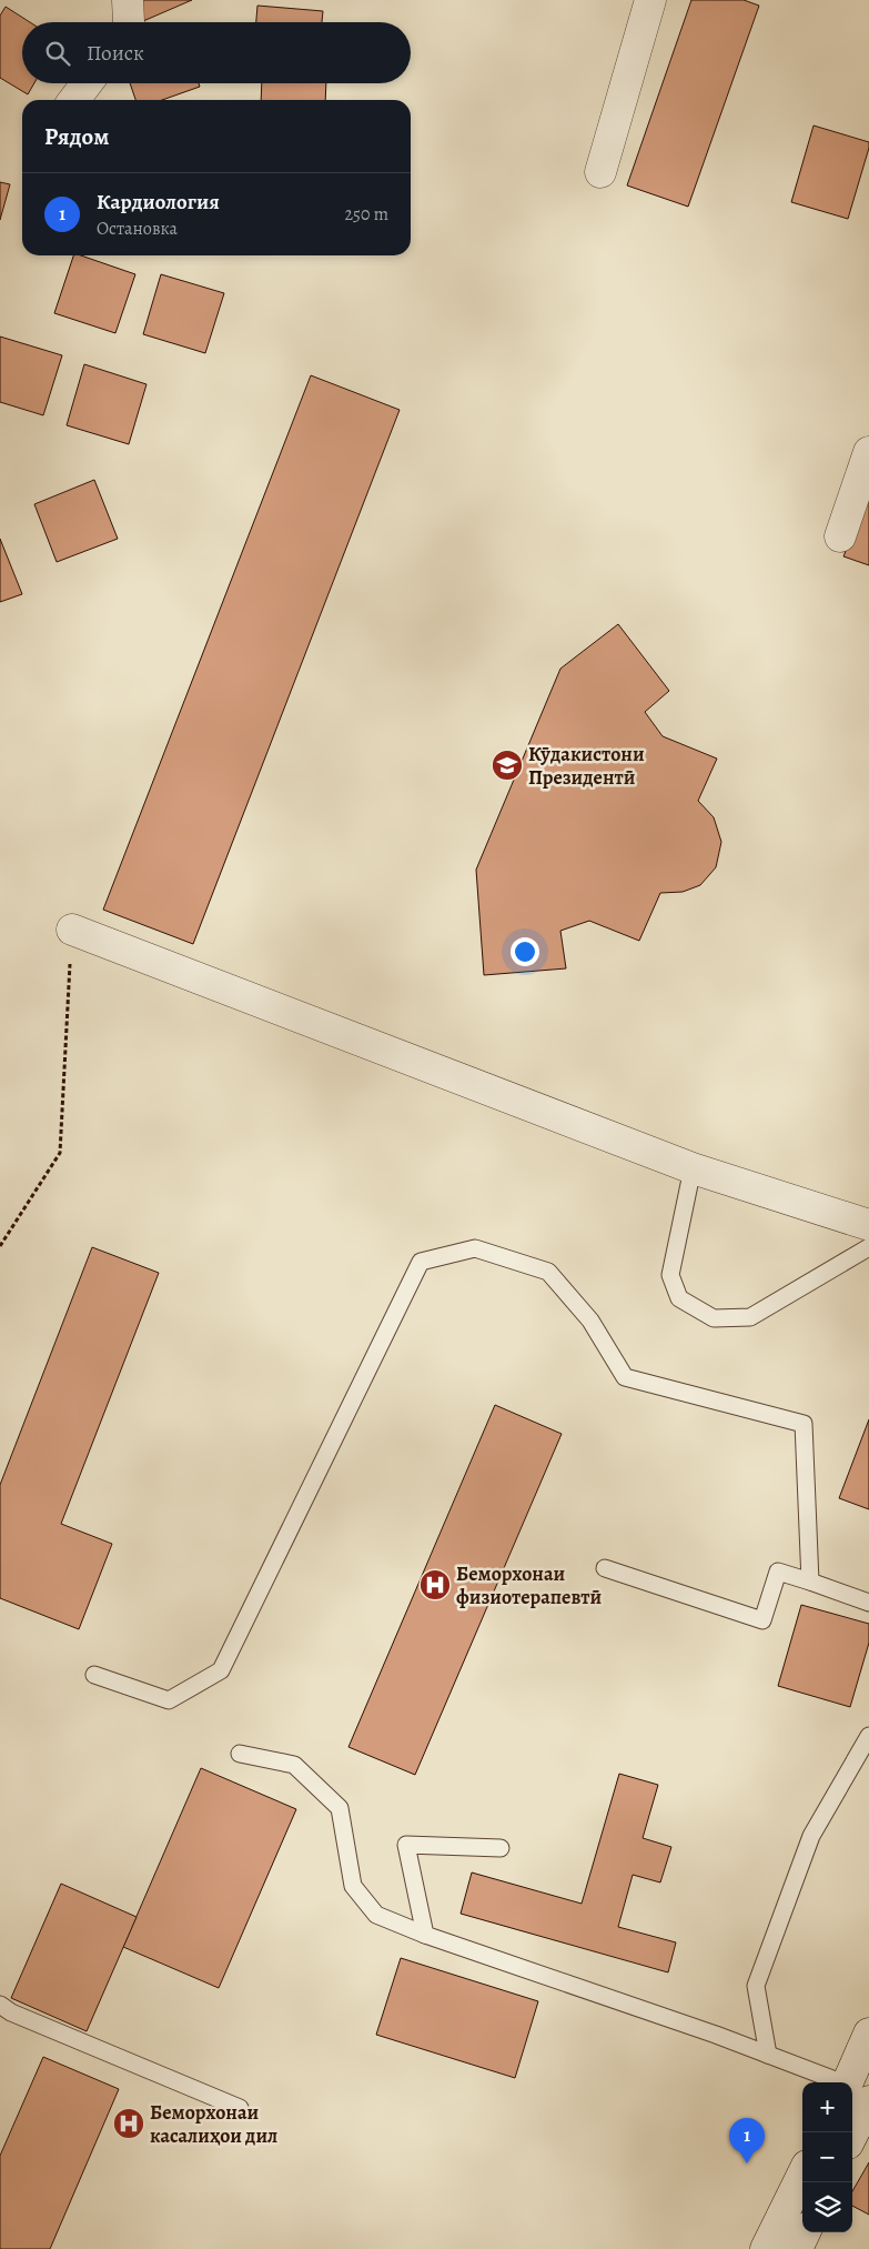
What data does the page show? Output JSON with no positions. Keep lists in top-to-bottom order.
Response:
{
  "places": {
    "school or university": ["Кӯдакистони Президентӣ"],
    "hospital": ["Беморхонаи физиотерапевтӣ", "Беморхонаи касалиҳои дил"]
  },
  "page": {
    "search": "Поиск",
    "heading": "Рядом",
    "list": [
      {
        "mark": "1",
        "name": "Кардиология",
        "note": "Остановка",
        "value": "250 m"
      }
    ],
    "map_buttons": ["+", "−"],
    "pins": "1"
  }
}
